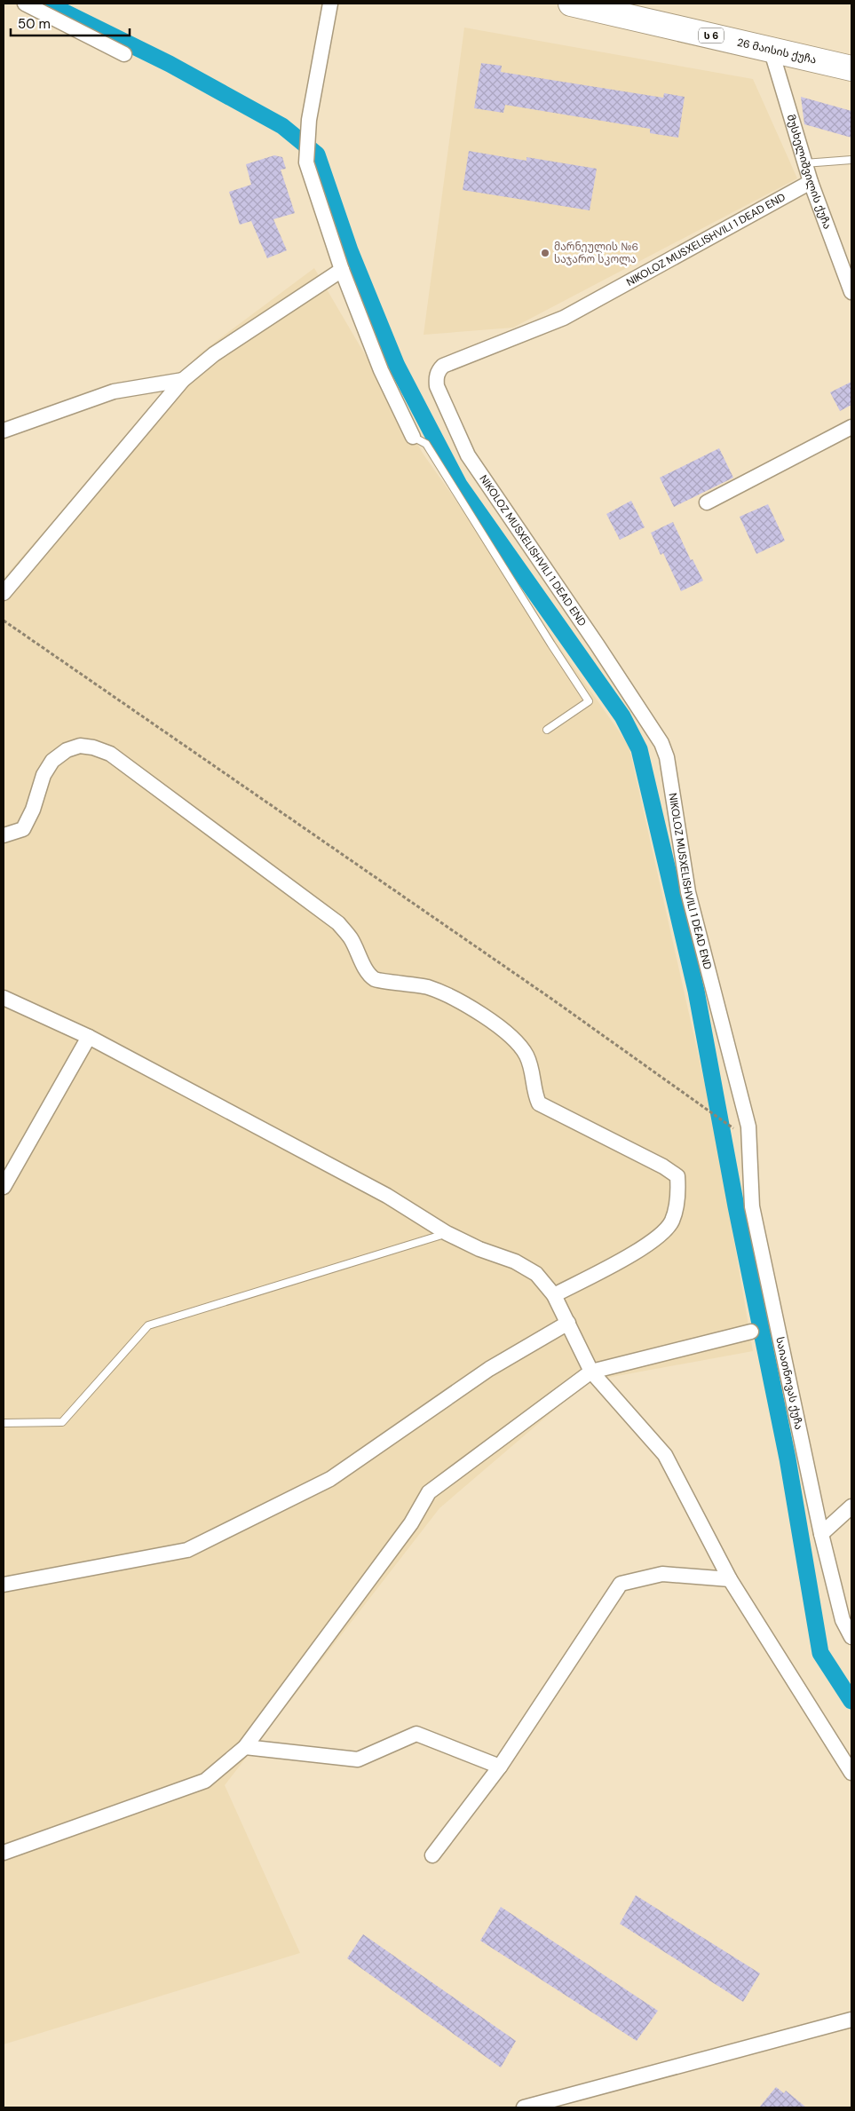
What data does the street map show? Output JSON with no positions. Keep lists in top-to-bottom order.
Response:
{
  "streets": {
    "highway": ["ს 6", "26 მაისის ქუჩა"],
    "street": ["მუსხელიშვილის ქუჩა", "NIKOLOZ MUSXELISHVILI 1 DEAD END", "საიათნოვას ქუჩა"]
  },
  "crossings": [
    ["26 მაისის ქუჩა", "მუსხელიშვილის ქუჩა"],
    ["მუსხელიშვილის ქუჩა", "NIKOLOZ MUSXELISHVILI 1 DEAD END"],
    ["NIKOLOZ MUSXELISHVILI 1 DEAD END", "საიათნოვას ქუჩა"]
  ],
  "places": ["მარნეულის №6 საჯარო სკოლა"],
  "scale_bar": "50 m"
}
